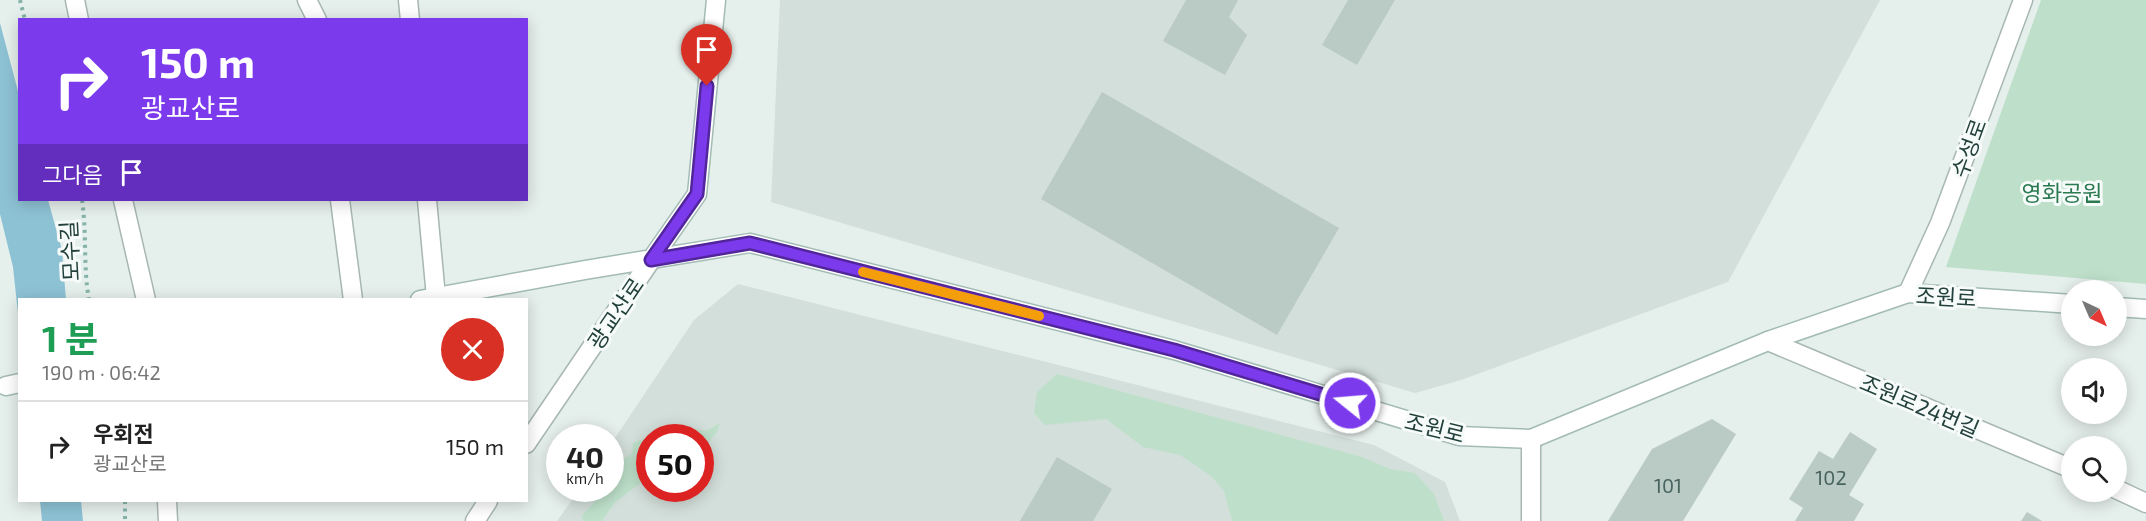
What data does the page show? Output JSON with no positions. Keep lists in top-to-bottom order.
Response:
{
  "streets": {
    "main road": [
      "수성로",
      "조원로",
      "광교산로",
      "조원로24번길"
    ],
    "path": ["모수길"]
  },
  "crossings": [
    ["수성로", "조원로"],
    ["조원로", "광교산로"],
    ["조원로", "조원로24번길"]
  ],
  "parks": ["영화공원"],
  "house_numbers": ["102", "101"],
  "north": "bottom right",
  "page": {
    "turn": ["150 m", "광교산로"],
    "then": "그다음",
    "heading": ["1 분", "190 m · 06:42"],
    "list": [
      {
        "name": "우회전",
        "note": "광교산로",
        "value": "150 m"
      }
    ],
    "speed": "40 km/h",
    "limit": "50"
  }
}
